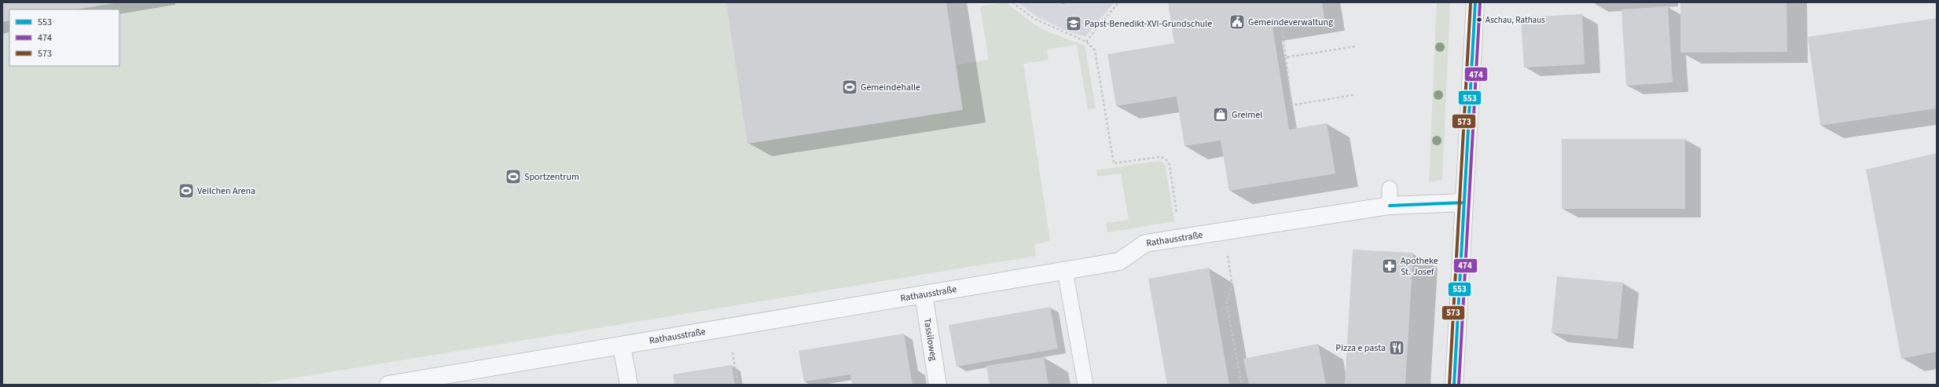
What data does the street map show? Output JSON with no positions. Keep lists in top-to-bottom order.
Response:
{
  "streets": {
    "street": ["Rathausstraße", "Tassiloweg"]
  },
  "crossings": [
    ["Rathausstraße", "Tassiloweg"]
  ],
  "places": {
    "other": ["Aschau, Rathaus"],
    "public building": ["Gemeindeverwaltung"],
    "school or university": ["Papst-Benedikt-XVI-Grundschule"],
    "sports": ["Gemeindehalle", "Sportzentrum", "Veilchen Arena"],
    "shop": ["Greimel"],
    "pharmacy": ["Apotheke St. Josef"],
    "restaurant": ["Pizza e pasta"]
  },
  "lines": ["transit line 553", "transit line 474", "transit line 573"],
  "legend": ["553", "474", "573"]
}
